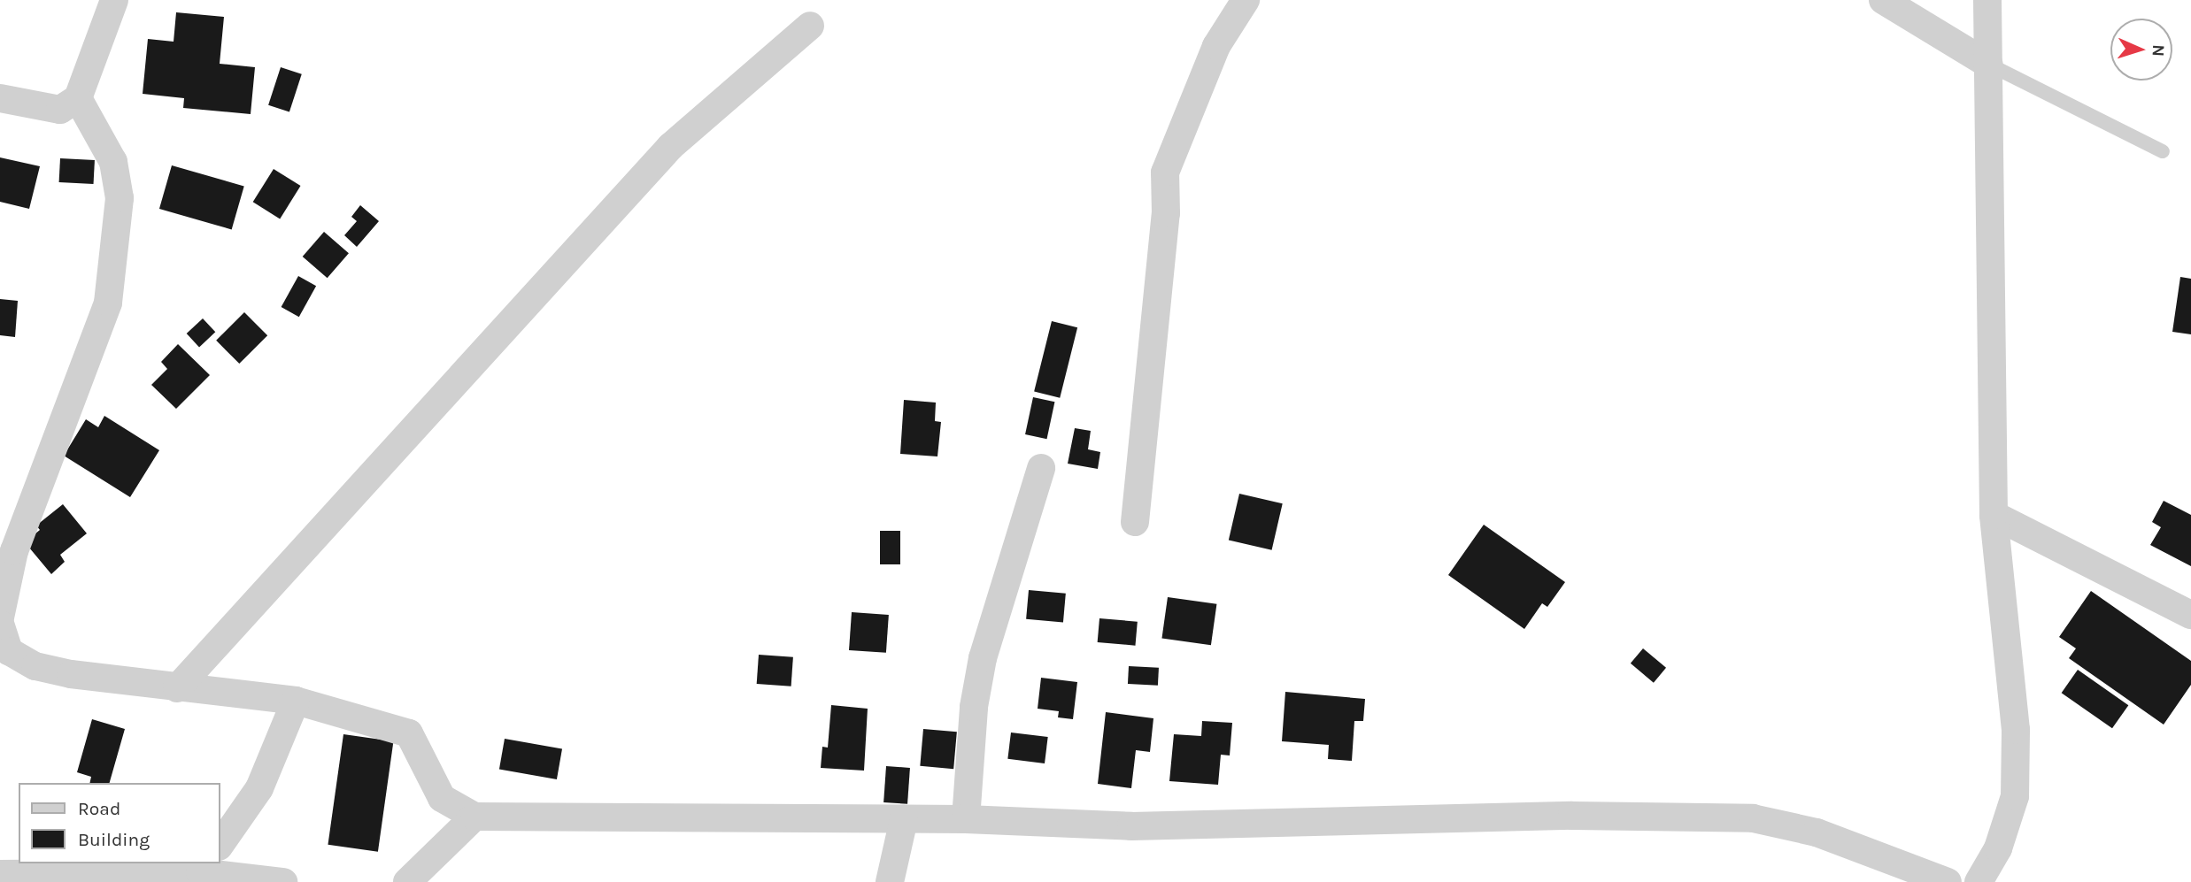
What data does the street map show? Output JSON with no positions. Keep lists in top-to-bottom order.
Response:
{
  "legend": ["Road", "Building"],
  "north": "right"
}
